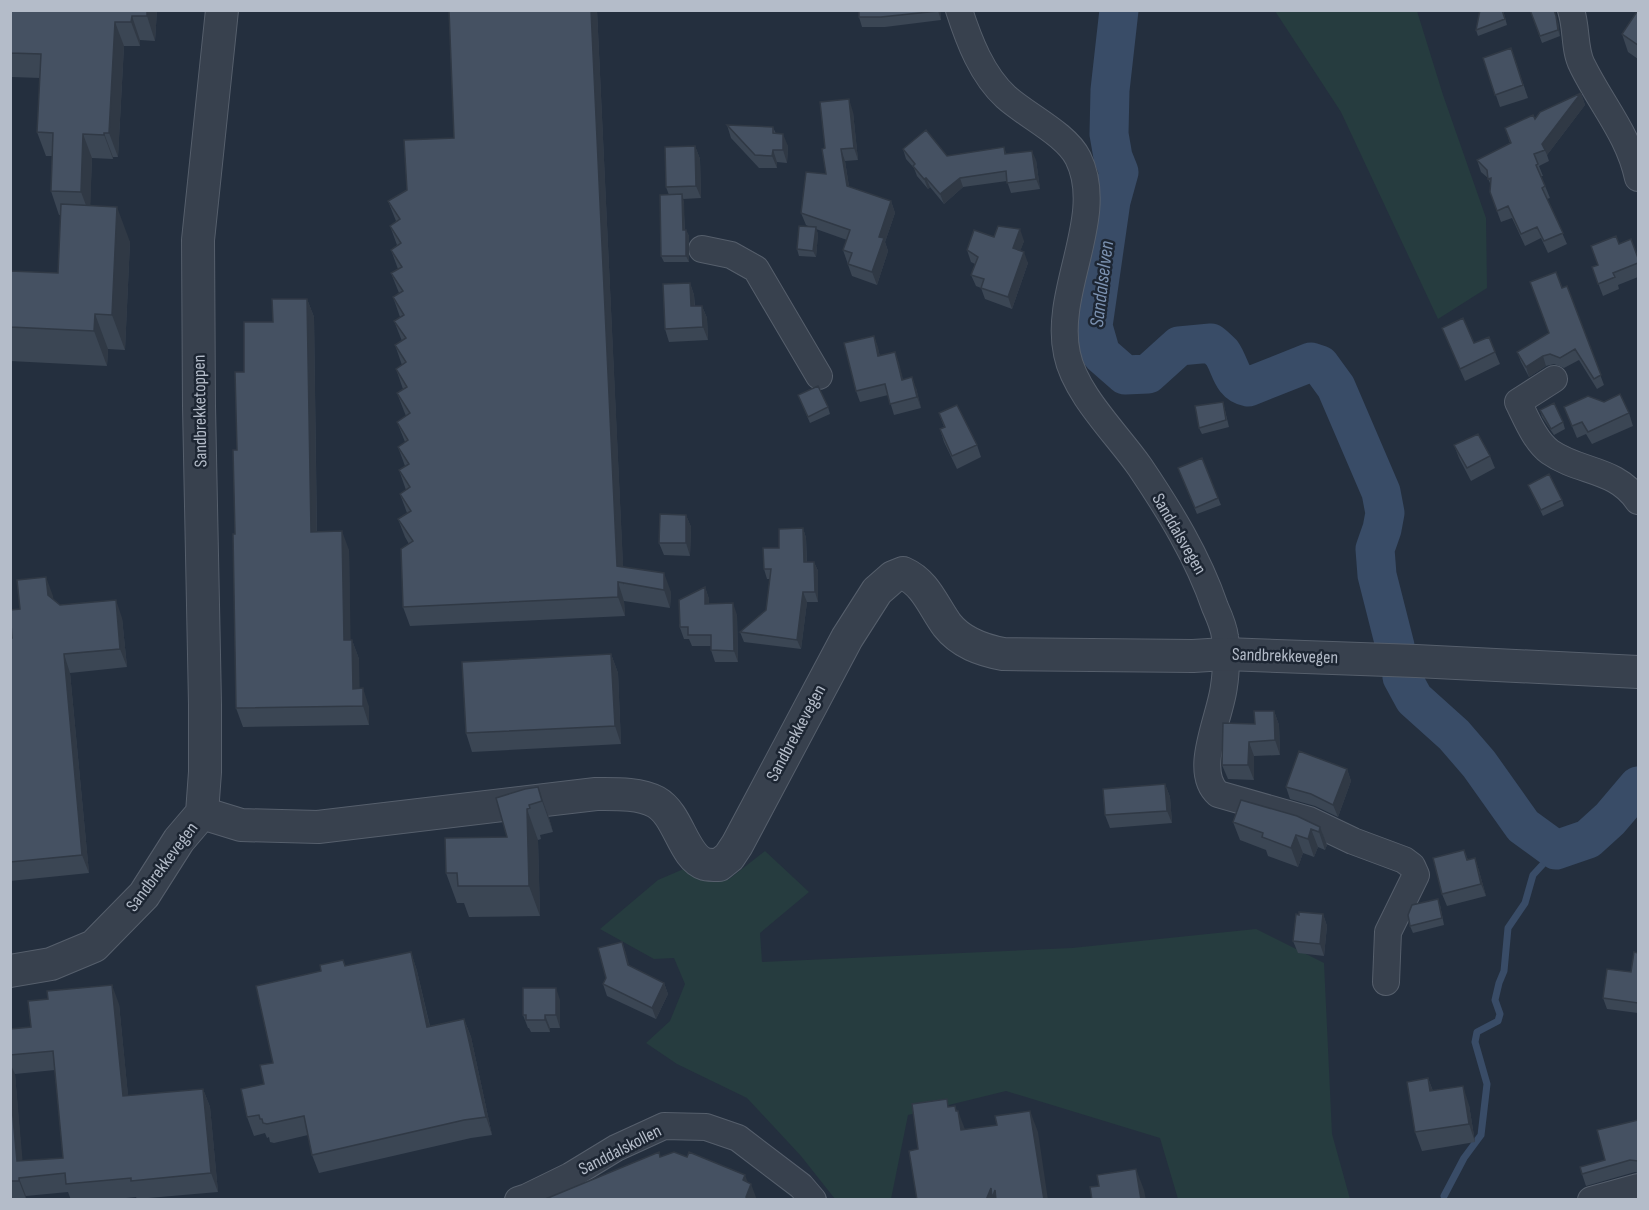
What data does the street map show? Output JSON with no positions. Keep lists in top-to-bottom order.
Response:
{
  "streets": {
    "street": [
      "Sandbrekketoppen",
      "Sanddalsvegen",
      "Sandbrekkevegen",
      "Sanddalskollen"
    ]
  },
  "crossings": [
    ["Sandbrekketoppen", "Sandbrekkevegen"],
    ["Sanddalsvegen", "Sandbrekkevegen"]
  ],
  "water": ["Sandalselven"]
}
